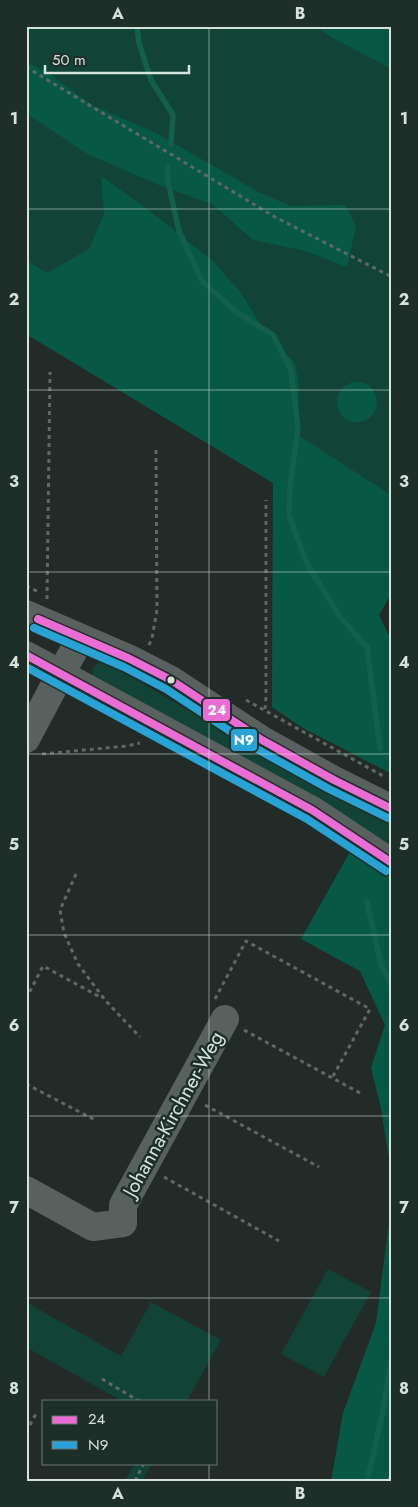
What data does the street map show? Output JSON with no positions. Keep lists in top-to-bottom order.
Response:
{
  "streets": {
    "street": ["Johanna-Kirchner-Weg"]
  },
  "lines": ["transit line 24", "transit line N9"],
  "legend": ["24", "N9"],
  "scale_bar": "50 m",
  "grid": {
    "columns": ["A", "B"],
    "rows": [
      "1",
      "2",
      "3",
      "4",
      "5",
      "6",
      "7",
      "8"
    ]
  }
}
